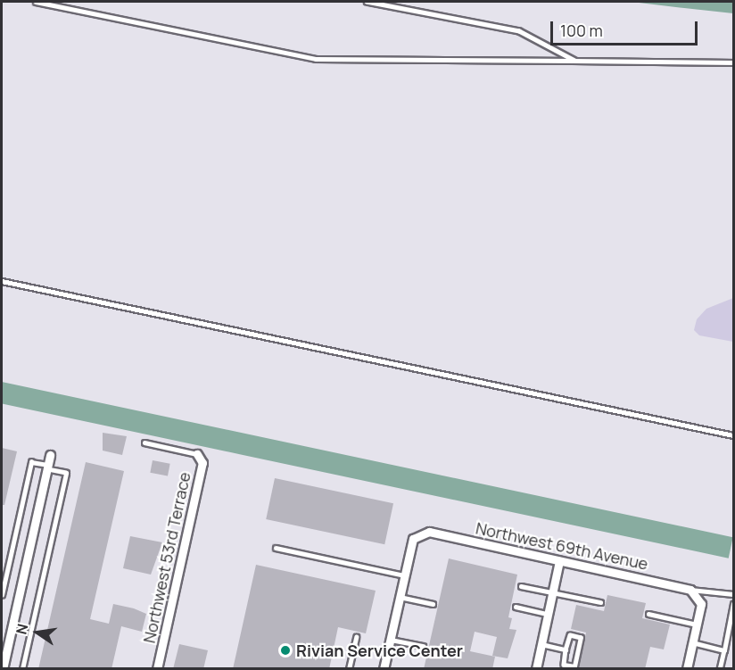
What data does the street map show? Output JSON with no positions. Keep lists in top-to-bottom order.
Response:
{
  "streets": {
    "street": ["Northwest 69th Avenue", "Northwest 53rd Terrace"]
  },
  "places": ["Rivian Service Center"],
  "scale_bar": "100 m",
  "north": "left"
}
